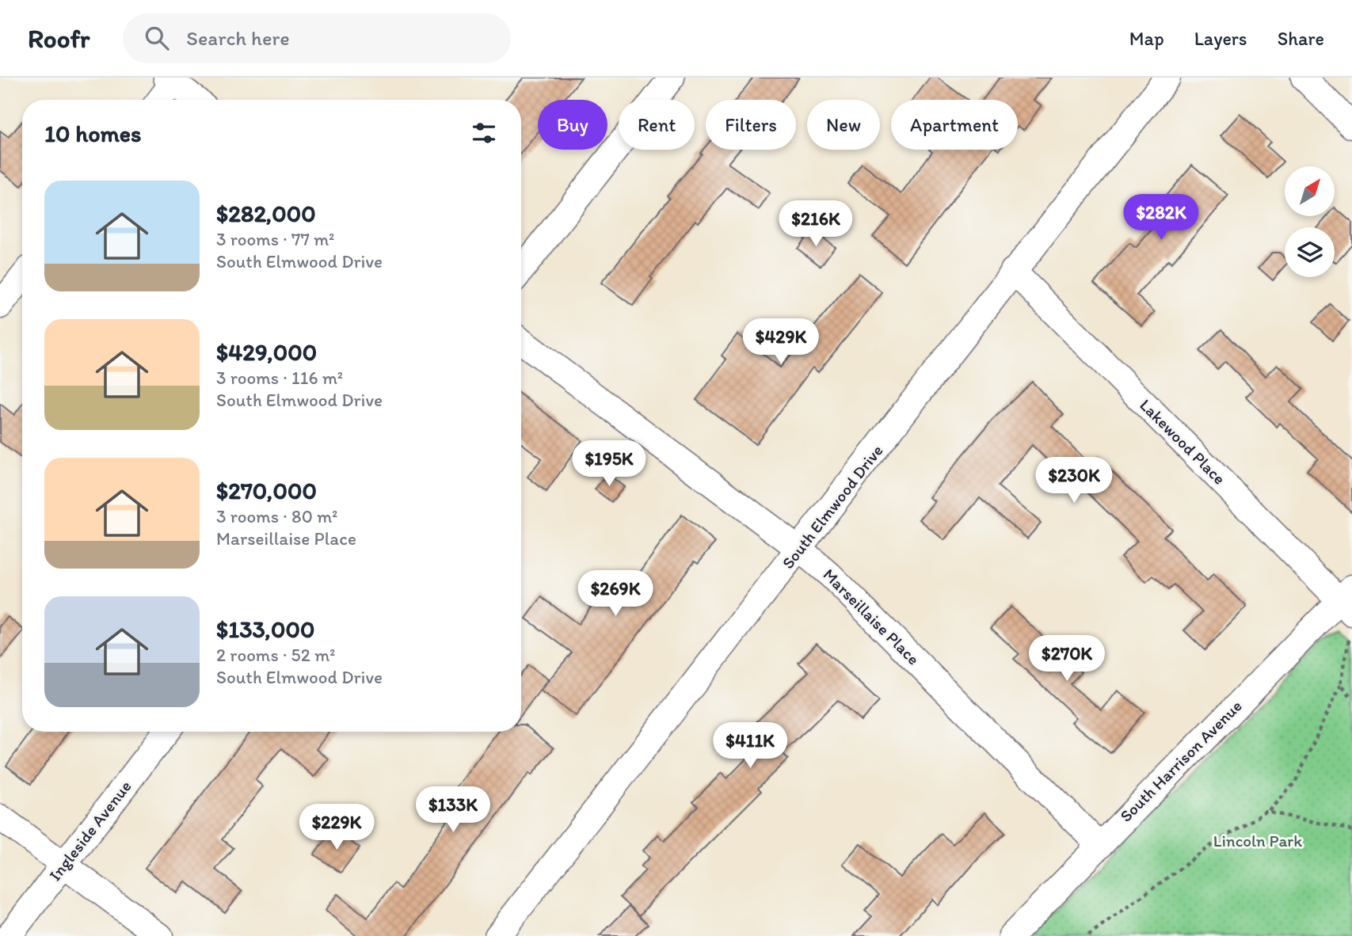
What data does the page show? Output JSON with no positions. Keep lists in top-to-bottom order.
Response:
{
  "streets": {
    "street": [
      "Lakewood Place",
      "South Elmwood Drive",
      "Marseillaise Place",
      "South Harrison Avenue",
      "Ingleside Avenue"
    ]
  },
  "crossings": [
    ["Lakewood Place", "South Elmwood Drive"],
    ["Lakewood Place", "South Harrison Avenue"],
    ["South Elmwood Drive", "Marseillaise Place"],
    ["Marseillaise Place", "South Harrison Avenue"]
  ],
  "parks": ["Lincoln Park"],
  "north": "top right",
  "page": {
    "header": "Roofr",
    "search": "Search here",
    "nav": ["Map", "Layers", "Share"],
    "chip": [
      "Buy",
      "Rent",
      "Filters",
      "New",
      "Apartment"
    ],
    "heading": "10 homes",
    "list": [
      {
        "name": "$282,000",
        "note": "3 rooms · 77 m² · South Elmwood Drive"
      },
      {
        "name": "$429,000",
        "note": "3 rooms · 116 m² · South Elmwood Drive"
      },
      {
        "name": "$270,000",
        "note": "3 rooms · 80 m² · Marseillaise Place"
      },
      {
        "name": "$133,000",
        "note": "2 rooms · 52 m² · South Elmwood Drive"
      }
    ],
    "price": [
      "$282K",
      "$216K",
      "$429K",
      "$195K",
      "$230K",
      "$269K",
      "$270K",
      "$411K",
      "$133K",
      "$229K"
    ]
  }
}
